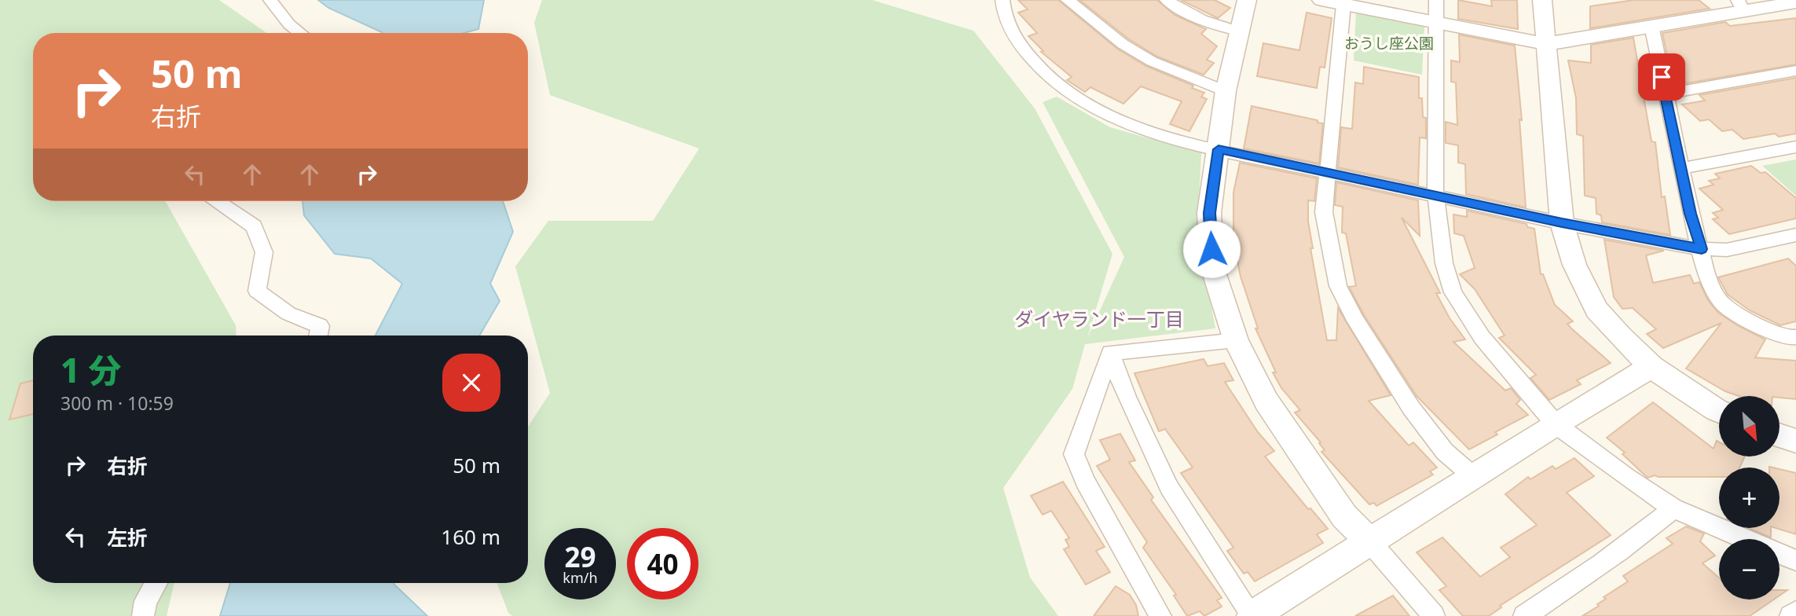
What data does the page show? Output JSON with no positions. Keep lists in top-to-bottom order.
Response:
{
  "districts": ["ダイヤランド一丁目"],
  "parks": ["おうし座公園"],
  "north": "bottom right",
  "page": {
    "turn": ["50 m", "右折"],
    "heading": ["1 分", "300 m · 10:59"],
    "map_buttons": ["+", "−"],
    "list": [
      {
        "name": "右折",
        "value": "50 m"
      },
      {
        "name": "左折",
        "value": "160 m"
      }
    ],
    "speed": "29 km/h",
    "limit": "40"
  }
}
